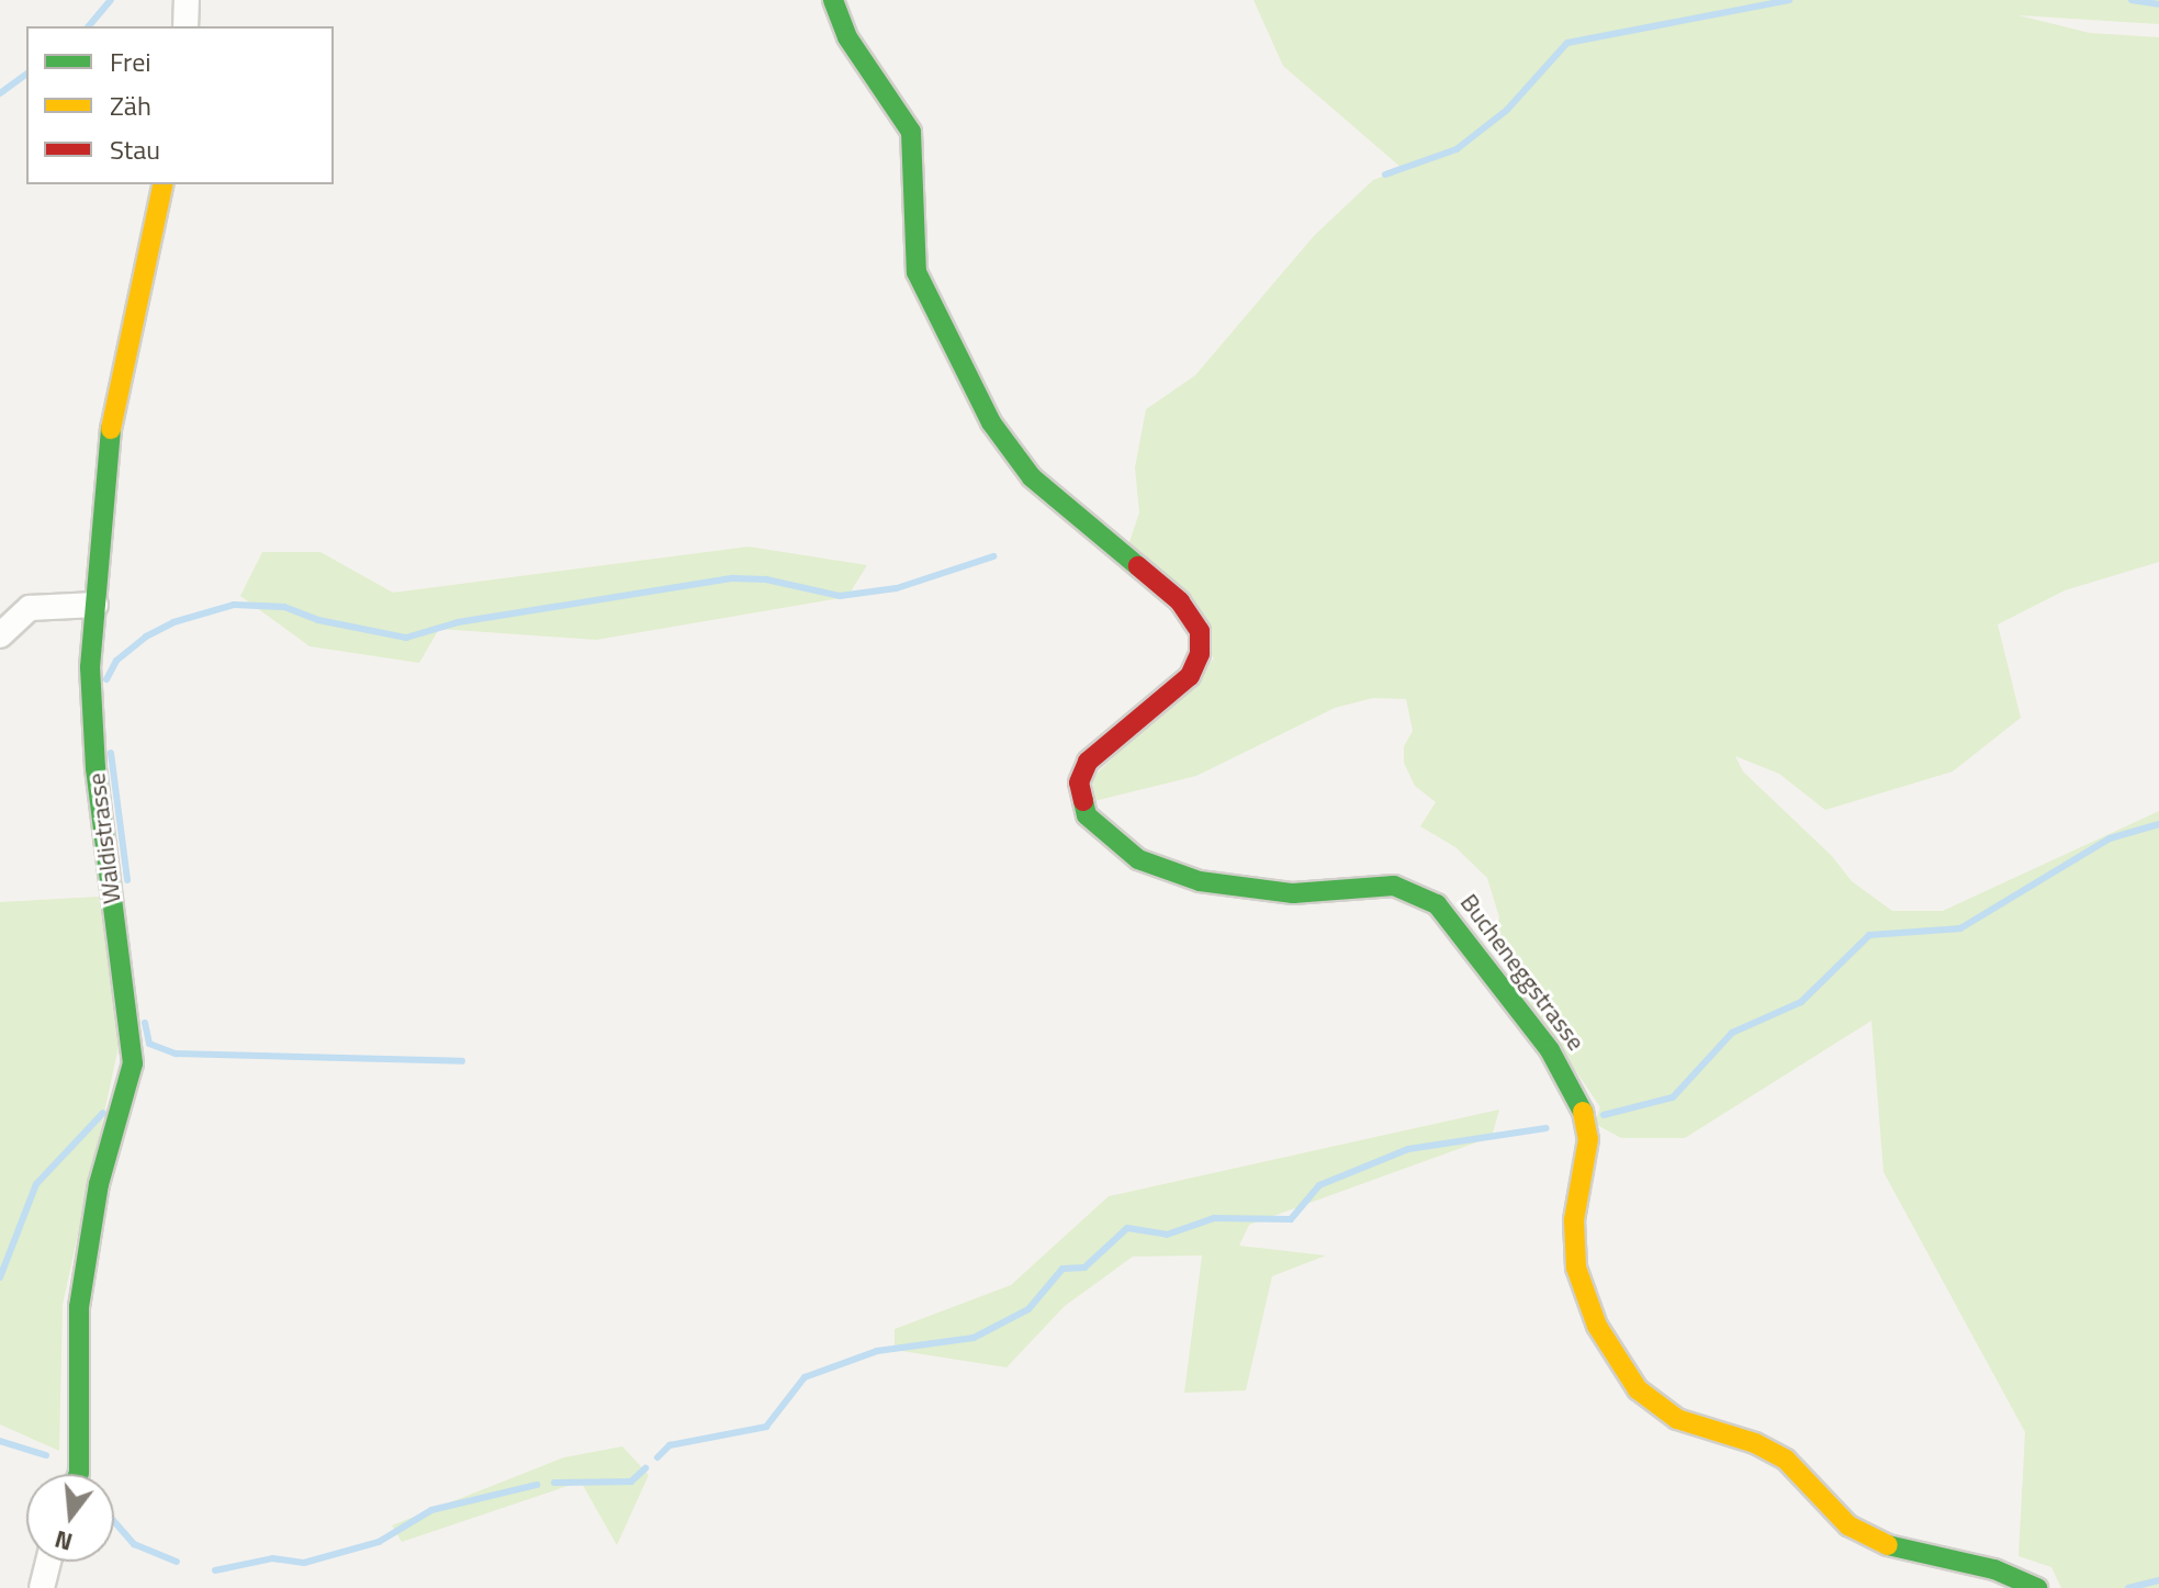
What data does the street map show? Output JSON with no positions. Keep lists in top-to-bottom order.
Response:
{
  "streets": {
    "street": ["Waldistrasse", "Bucheneggstrasse"]
  },
  "legend": ["Frei", "Zäh", "Stau"],
  "north": "bottom"
}
